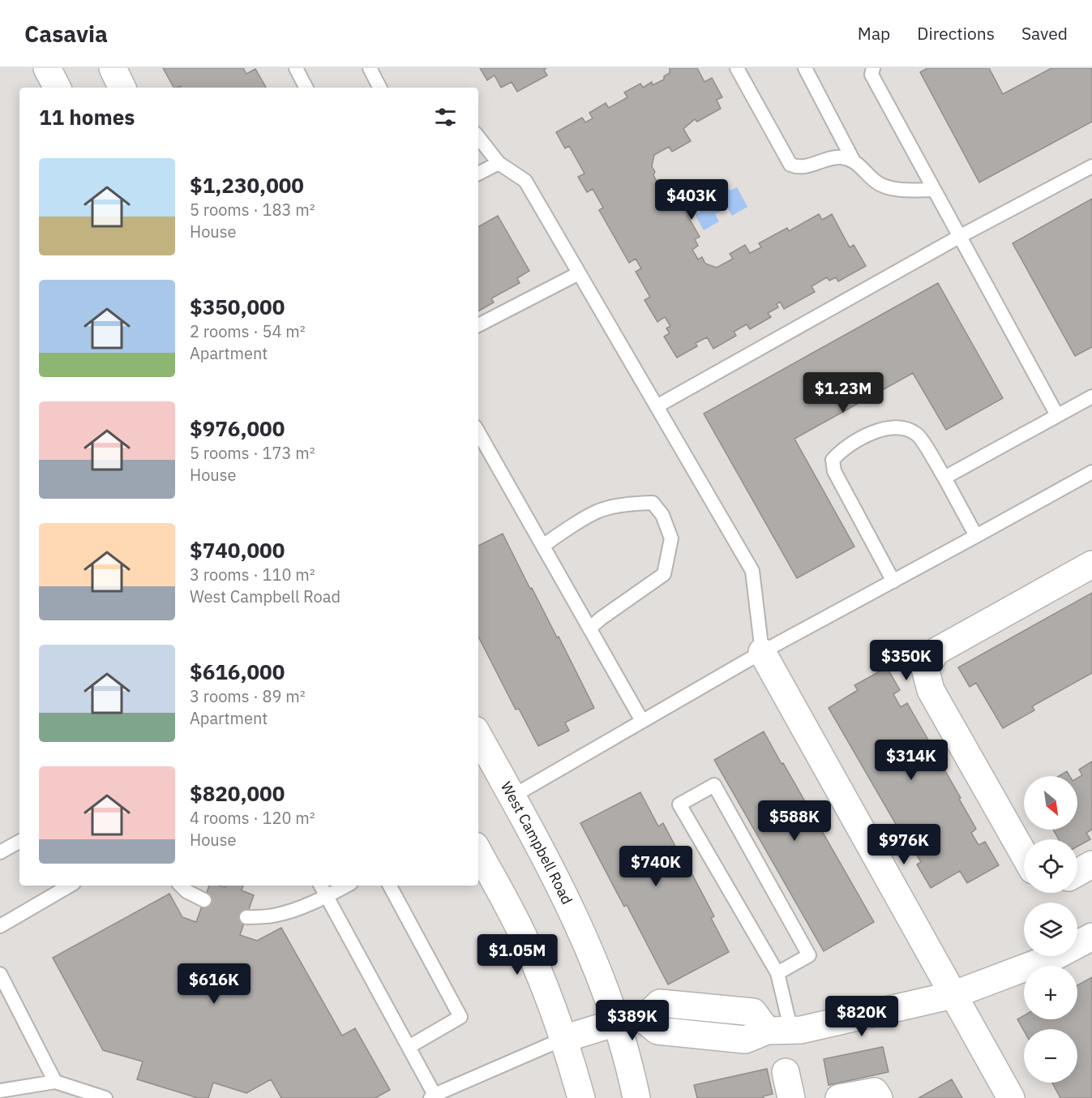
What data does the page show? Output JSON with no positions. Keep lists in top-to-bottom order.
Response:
{
  "streets": {
    "street": ["West Campbell Road"]
  },
  "north": "bottom right",
  "page": {
    "header": "Casavia",
    "nav": ["Map", "Directions", "Saved"],
    "heading": "11 homes",
    "list": [
      {
        "name": "$1,230,000",
        "note": "5 rooms · 183 m² · House"
      },
      {
        "name": "$350,000",
        "note": "2 rooms · 54 m² · Apartment"
      },
      {
        "name": "$976,000",
        "note": "5 rooms · 173 m² · House"
      },
      {
        "name": "$740,000",
        "note": "3 rooms · 110 m² · West Campbell Road"
      },
      {
        "name": "$616,000",
        "note": "3 rooms · 89 m² · Apartment"
      },
      {
        "name": "$820,000",
        "note": "4 rooms · 120 m² · House"
      }
    ],
    "price": [
      "$403K",
      "$1.23M",
      "$350K",
      "$314K",
      "$588K",
      "$976K",
      "$740K",
      "$1.05M",
      "$616K",
      "$820K",
      "$389K"
    ],
    "map_buttons": ["+", "−"]
  }
}
